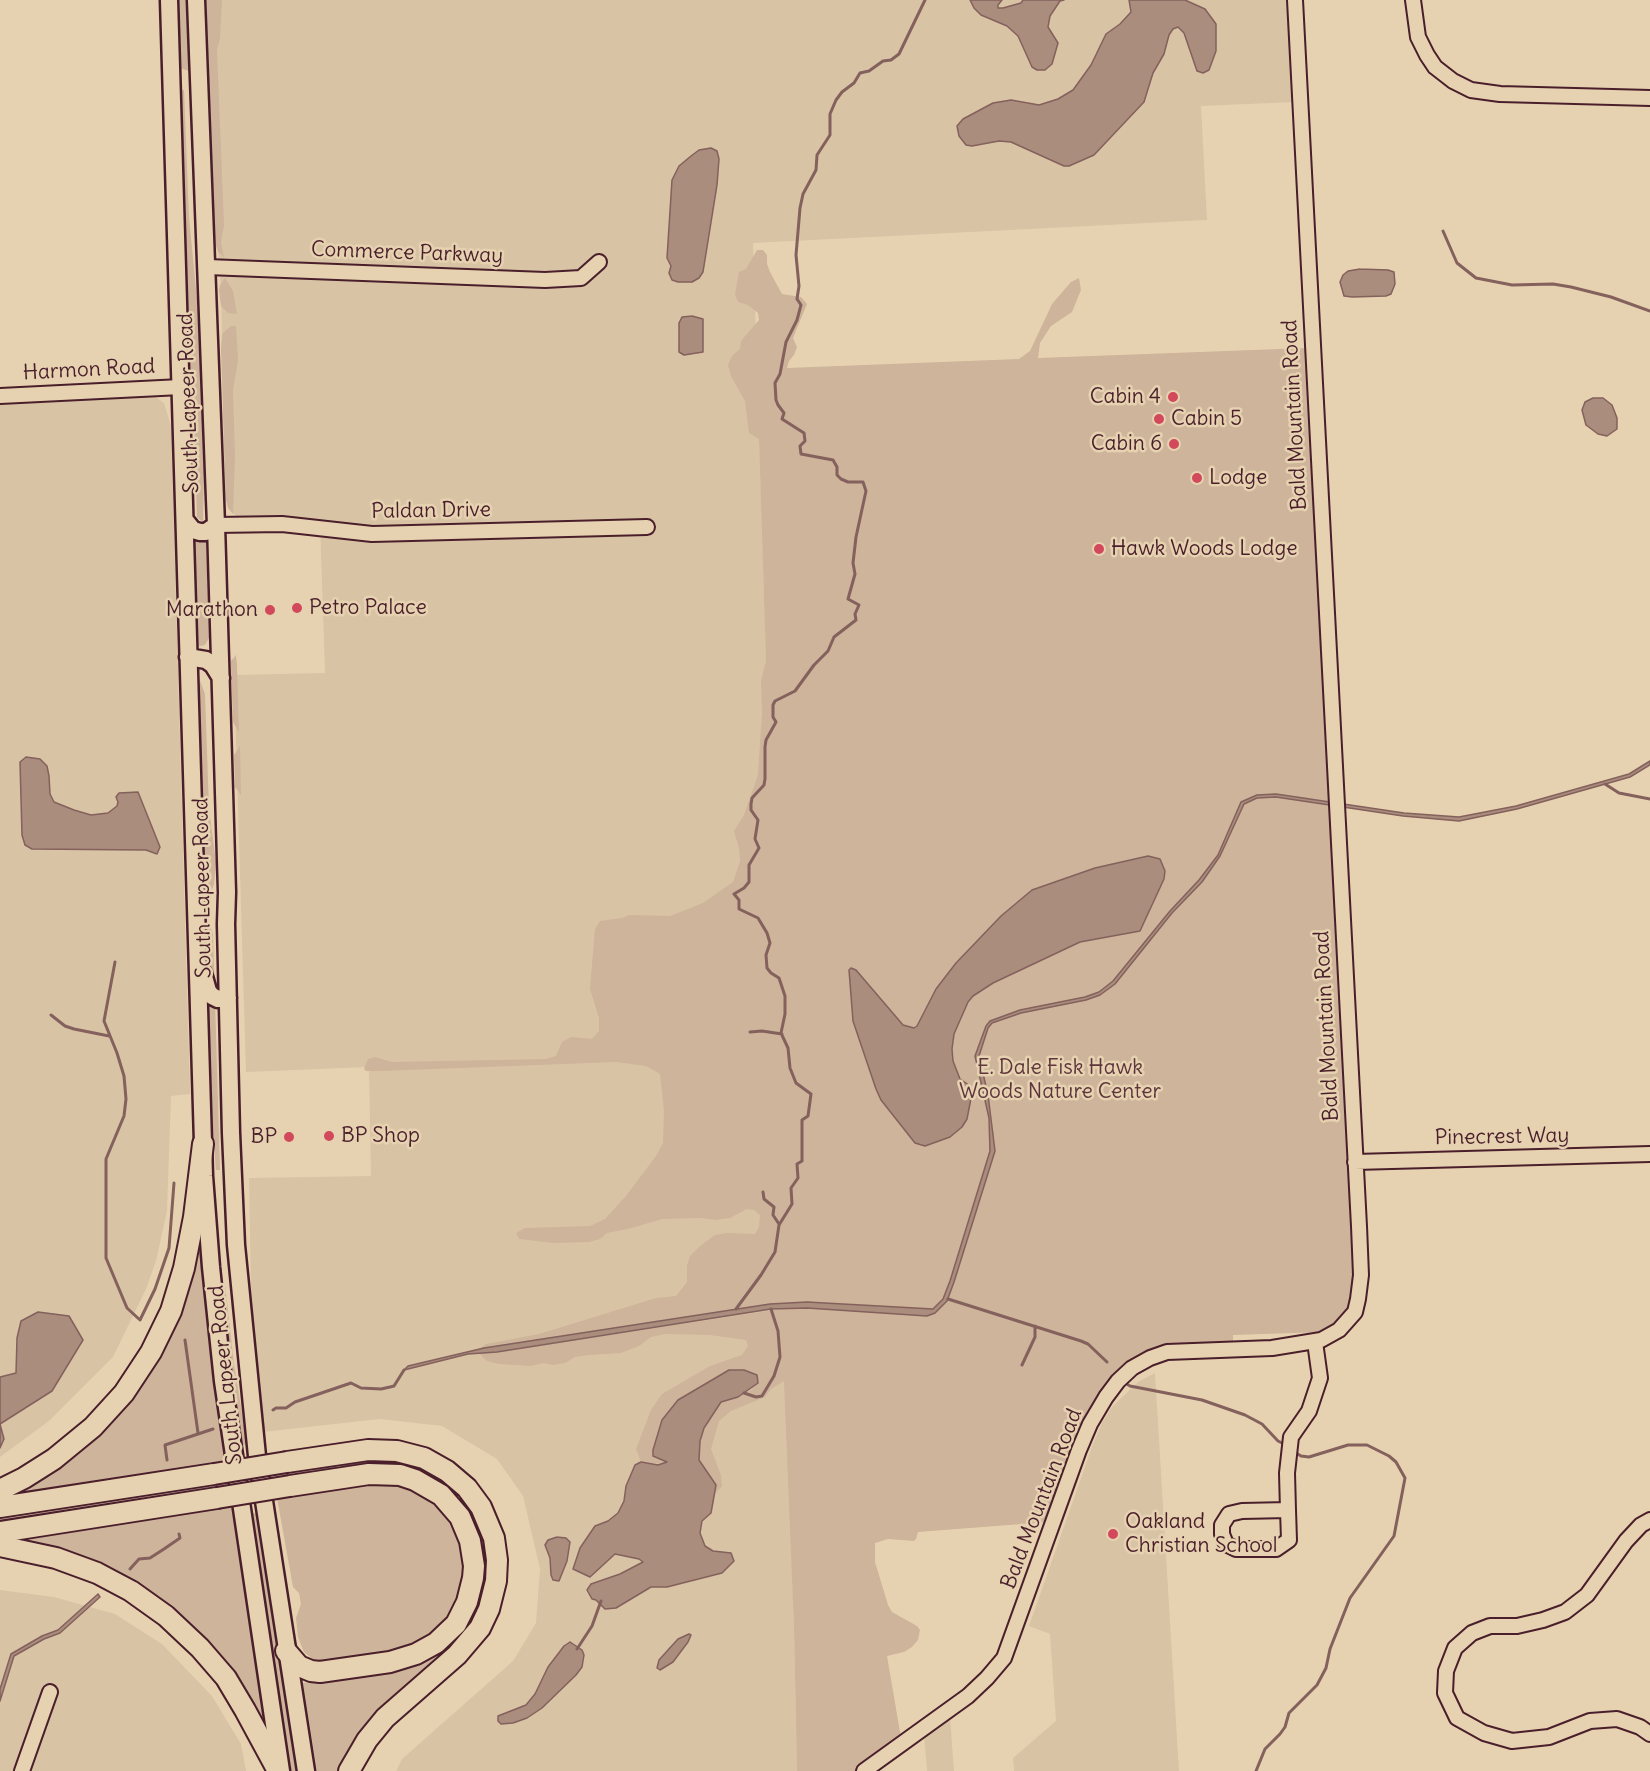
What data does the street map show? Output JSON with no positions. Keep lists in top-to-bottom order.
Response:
{
  "streets": {
    "main road": ["South Lapeer Road"],
    "street": [
      "Commerce Parkway",
      "Harmon Road",
      "Bald Mountain Road",
      "Paldan Drive",
      "Pinecrest Way"
    ]
  },
  "crossings": [
    ["Commerce Parkway", "South Lapeer Road"],
    ["Harmon Road", "South Lapeer Road"],
    ["South Lapeer Road", "Paldan Drive"],
    ["Bald Mountain Road", "Pinecrest Way"]
  ],
  "parks": ["E. Dale Fisk Hawk Woods Nature Center"],
  "places": [
    "Cabin 4",
    "Cabin 5",
    "Cabin 6",
    "Lodge",
    "Hawk Woods Lodge",
    "Petro Palace",
    "Marathon",
    "BP Shop",
    "BP",
    "Oakland Christian School"
  ]
}
